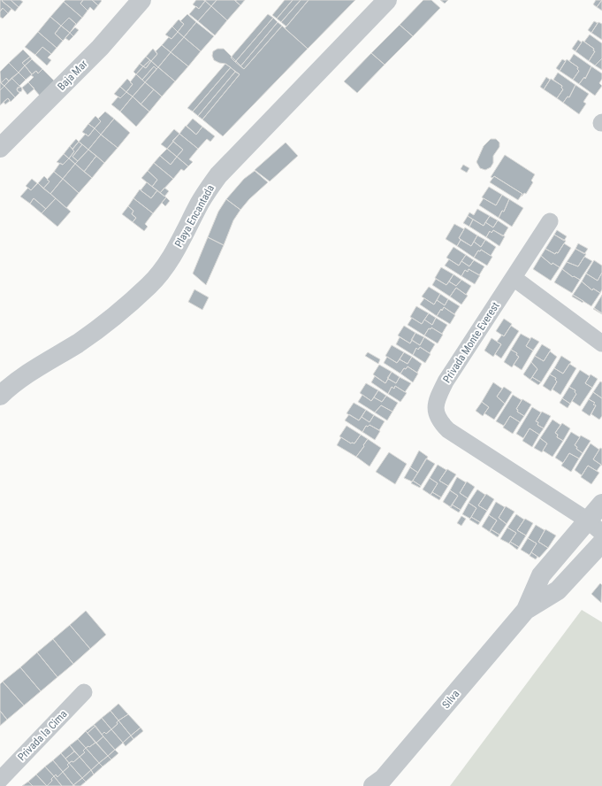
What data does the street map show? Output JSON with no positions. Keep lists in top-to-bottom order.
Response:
{
  "streets": {
    "street": [
      "Baja Mar",
      "Playa Encantada",
      "Privada Monte Everest",
      "Silva",
      "Privada la Cima"
    ]
  }
}
